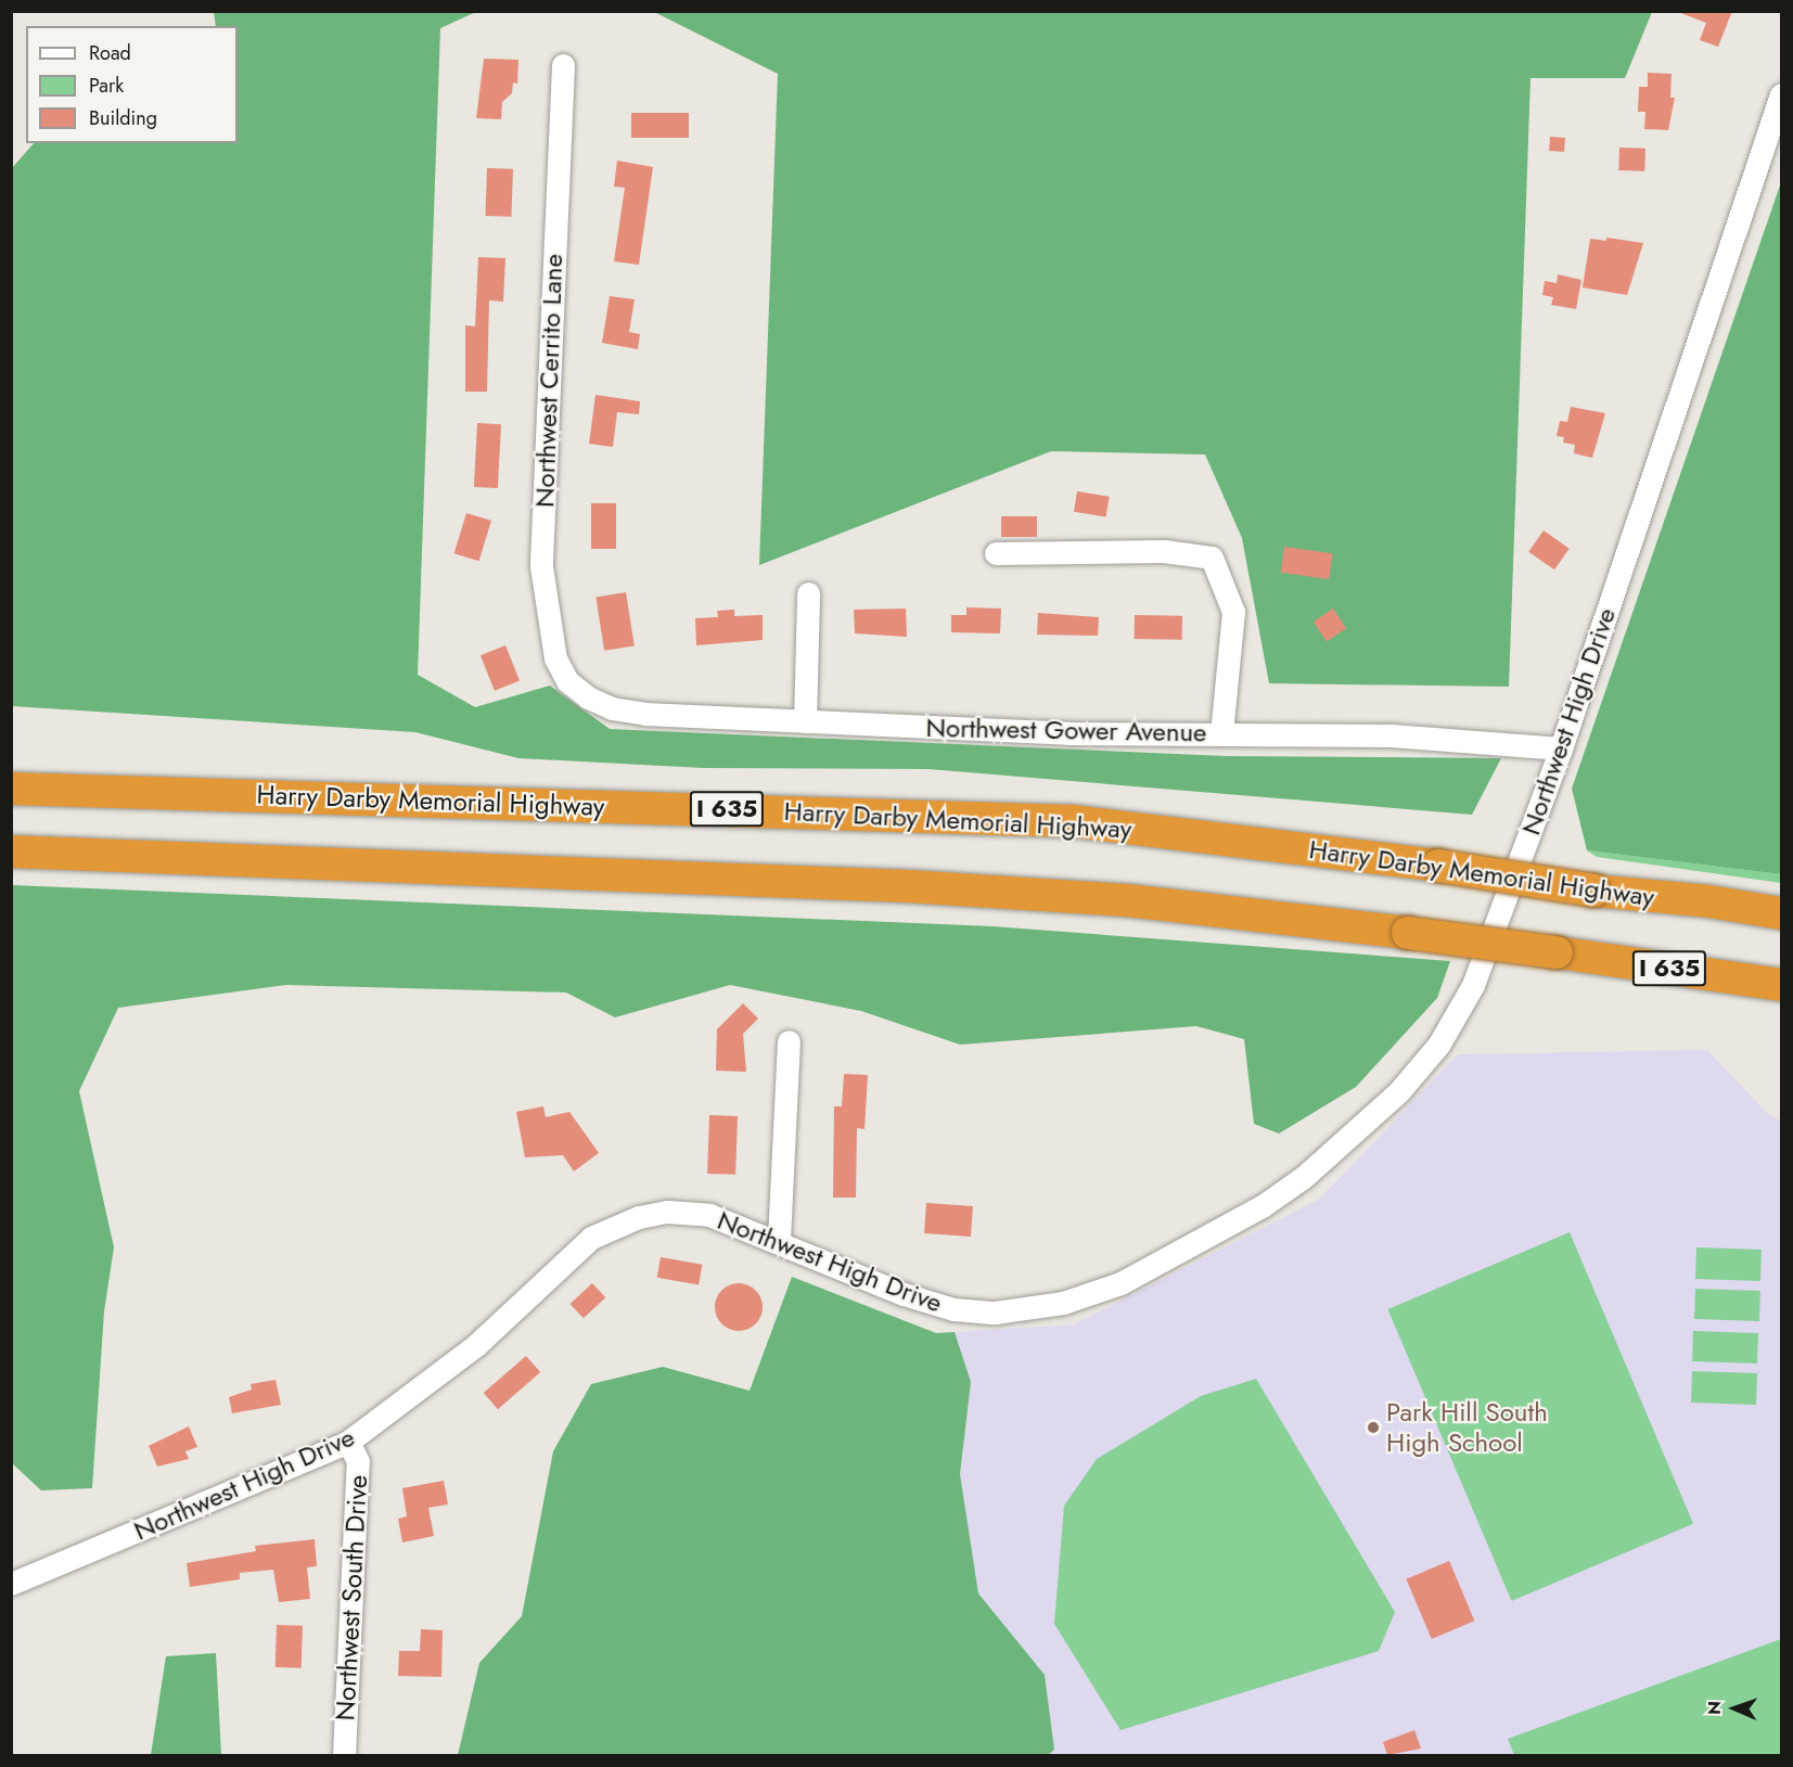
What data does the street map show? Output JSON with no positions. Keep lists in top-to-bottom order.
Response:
{
  "streets": {
    "highway": ["Harry Darby Memorial Highway", "I 635"],
    "street": [
      "Northwest Cerrito Lane",
      "Northwest High Drive",
      "Northwest Gower Avenue",
      "Northwest South Drive"
    ]
  },
  "crossings": [
    ["Northwest Cerrito Lane", "Northwest Gower Avenue"],
    ["Northwest High Drive", "Northwest Gower Avenue"],
    ["Northwest High Drive", "Northwest South Drive"]
  ],
  "places": ["Park Hill South High School"],
  "legend": ["Road", "Park", "Building"],
  "north": "left"
}
